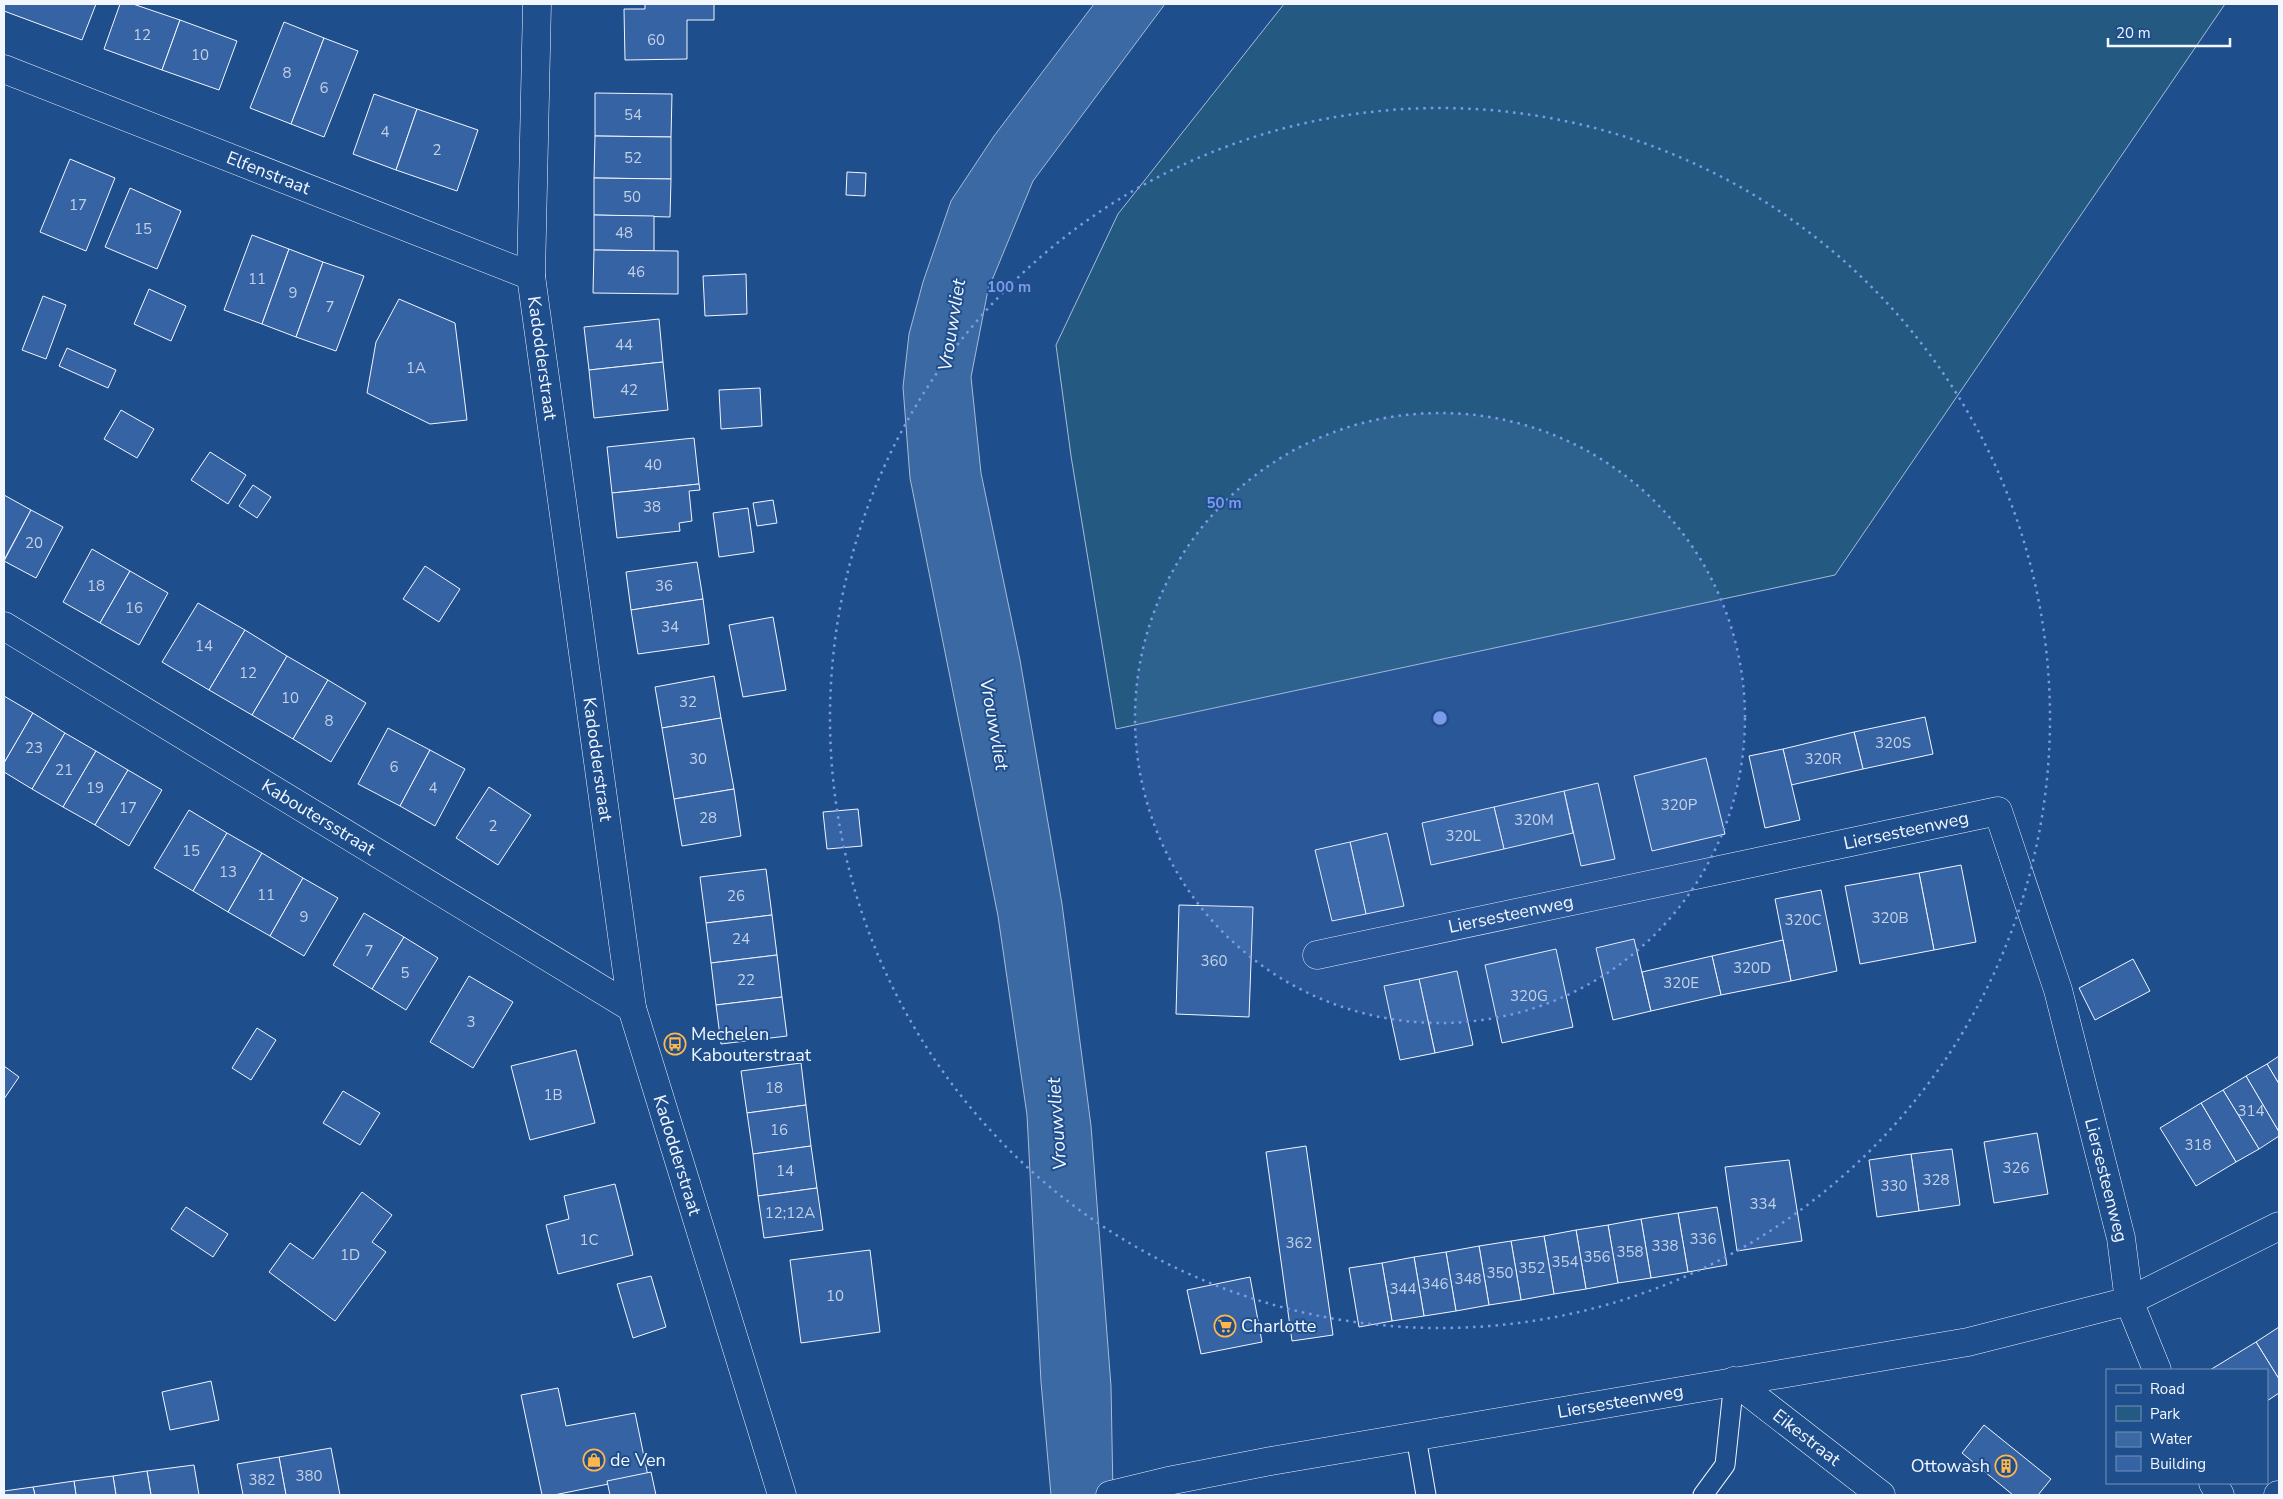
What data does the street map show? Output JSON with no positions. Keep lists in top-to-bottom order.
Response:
{
  "streets": {
    "street": [
      "Elfenstraat",
      "Kadodderstraat",
      "Kaboutersstraat",
      "Liersesteenweg",
      "Eikestraat"
    ]
  },
  "crossings": [
    ["Elfenstraat", "Kadodderstraat"],
    ["Kadodderstraat", "Kaboutersstraat"],
    ["Liersesteenweg", "Eikestraat"]
  ],
  "water": ["Vrouwvliet"],
  "places": {
    "bus stop": ["Mechelen Kabouterstraat"],
    "supermarket": ["Charlotte"],
    "shop": ["de Ven"],
    "building": ["Ottowash"]
  },
  "house_numbers": [
    "12",
    "60",
    "10",
    "8",
    "6",
    "54",
    "4",
    "2",
    "52",
    "50",
    "17",
    "15",
    "48",
    "46",
    "11",
    "9",
    "7",
    "44",
    "1A",
    "42",
    "40",
    "38",
    "20",
    "18",
    "36",
    "16",
    "34",
    "14",
    "12",
    "10",
    "32",
    "8",
    "320S",
    "23",
    "30",
    "320R",
    "6",
    "21",
    "19",
    "4",
    "320P",
    "17",
    "28",
    "320M",
    "2",
    "320L",
    "15",
    "13",
    "11",
    "26",
    "9",
    "320B",
    "320C",
    "24",
    "7",
    "360",
    "320D",
    "5",
    "22",
    "320E",
    "320G",
    "3",
    "18",
    "1B",
    "314",
    "16",
    "318",
    "326",
    "14",
    "328",
    "330",
    "334",
    "12;12A",
    "336",
    "1C",
    "362",
    "338",
    "358",
    "1D",
    "356",
    "354",
    "352",
    "350",
    "348",
    "346",
    "344",
    "10",
    "380",
    "382"
  ],
  "legend": [
    "Road",
    "Park",
    "Water",
    "Building"
  ],
  "scale_bar": "20 m",
  "rings": ["100 m", "50 m"]
}
